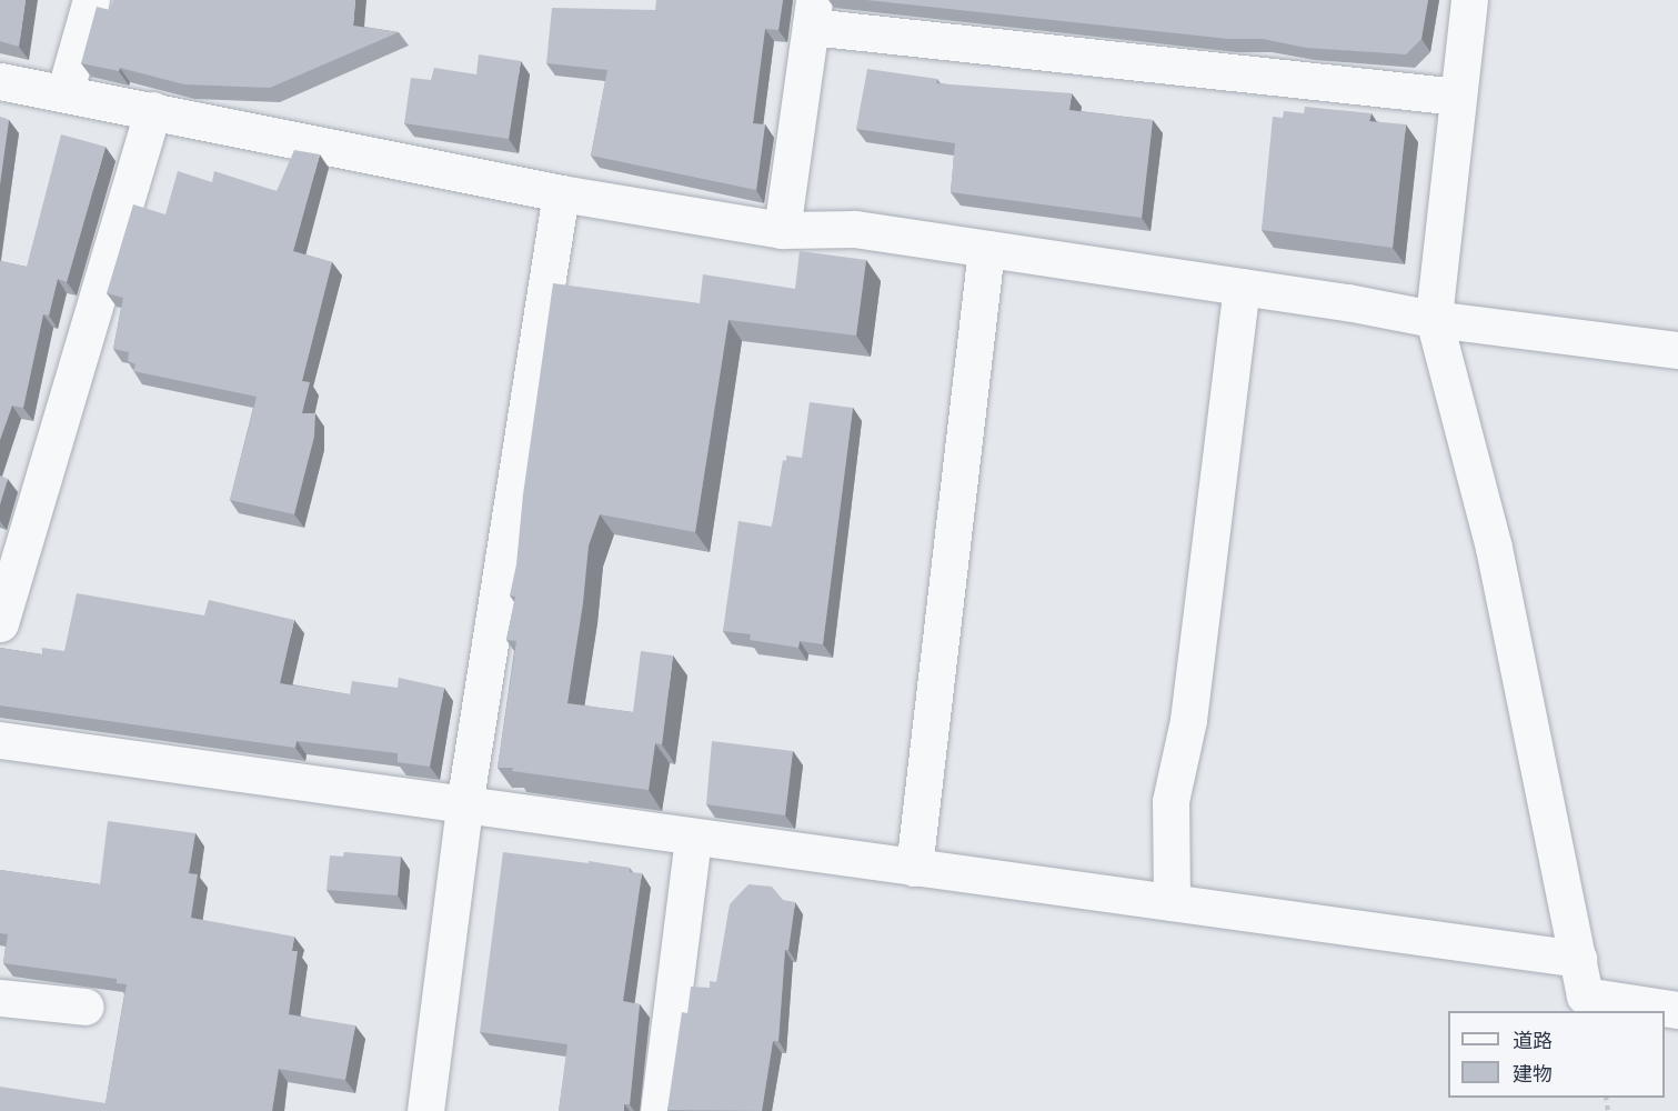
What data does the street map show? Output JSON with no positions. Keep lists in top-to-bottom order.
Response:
{
  "legend": ["道路", "建物"]
}
